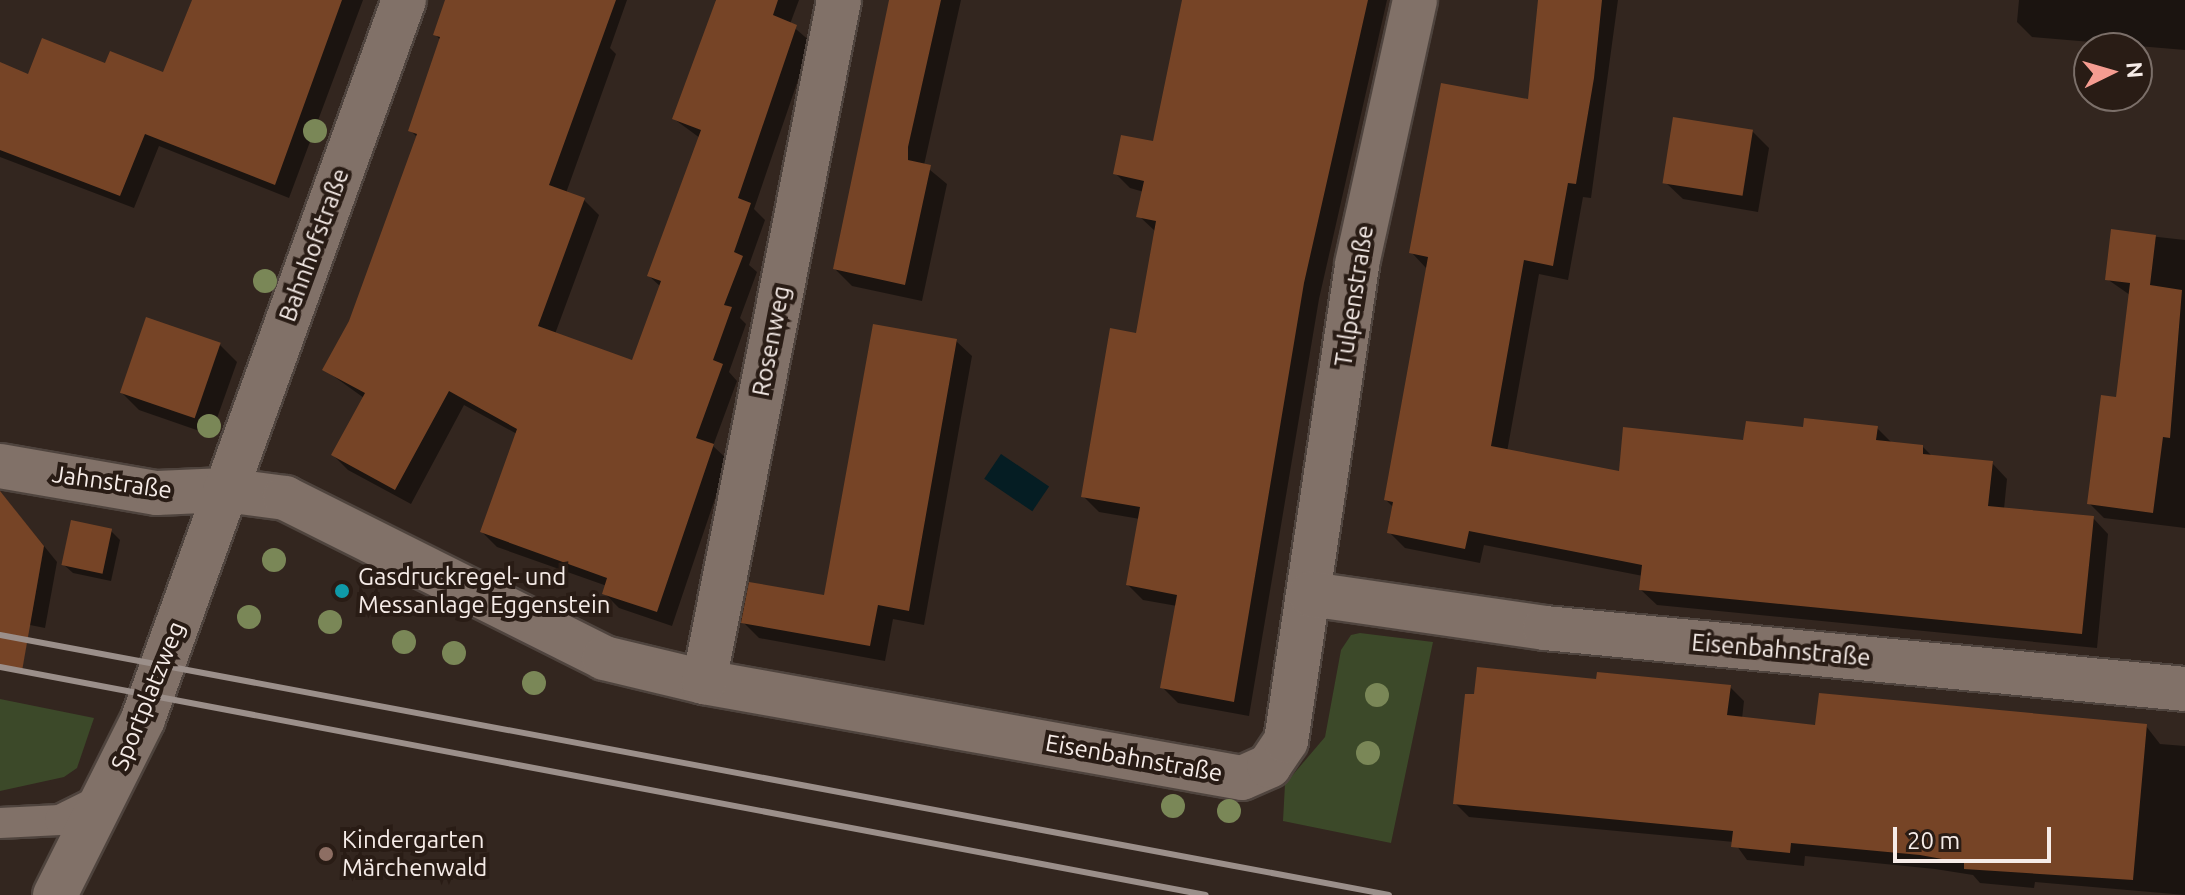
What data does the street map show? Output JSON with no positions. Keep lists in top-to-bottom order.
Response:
{
  "streets": {
    "street": [
      "Bahnhofstraße",
      "Tulpenstraße",
      "Rosenweg",
      "Jahnstraße",
      "Eisenbahnstraße",
      "Sportplatzweg"
    ]
  },
  "crossings": [
    ["Bahnhofstraße", "Jahnstraße"],
    ["Bahnhofstraße", "Eisenbahnstraße"],
    ["Bahnhofstraße", "Sportplatzweg"],
    ["Tulpenstraße", "Eisenbahnstraße"],
    ["Rosenweg", "Eisenbahnstraße"],
    ["Jahnstraße", "Eisenbahnstraße"],
    ["Jahnstraße", "Sportplatzweg"],
    ["Eisenbahnstraße", "Sportplatzweg"]
  ],
  "places": ["Gasdruckregel- und Messanlage Eggenstein", "Kindergarten Märchenwald"],
  "scale_bar": "20 m",
  "north": "right"
}
